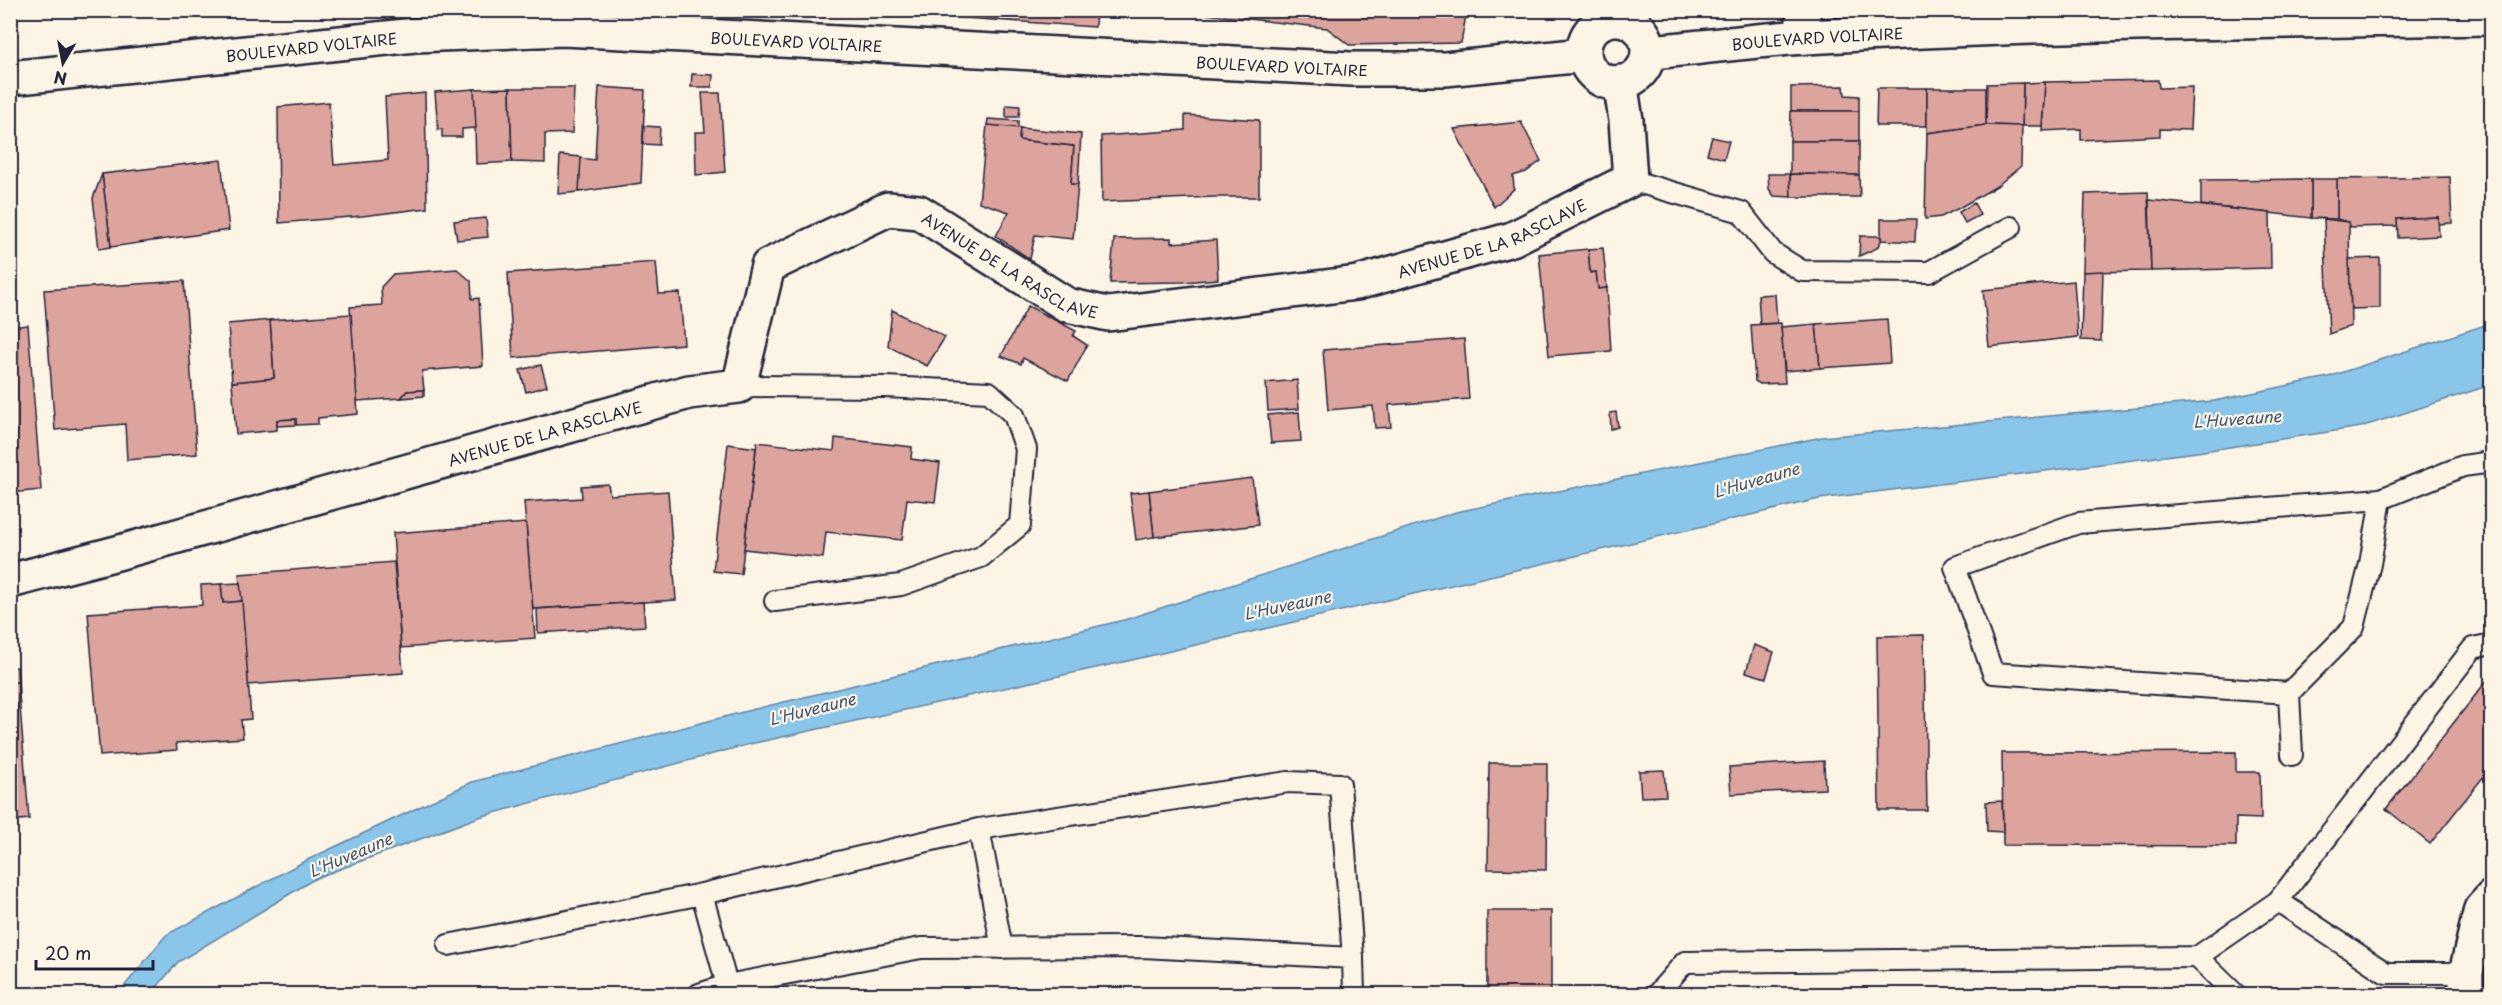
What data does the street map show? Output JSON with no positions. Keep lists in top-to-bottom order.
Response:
{
  "streets": {
    "main road": ["BOULEVARD VOLTAIRE", "AVENUE DE LA RASCLAVE"]
  },
  "water": ["L'Huveaune"],
  "scale_bar": "20 m",
  "north": "bottom"
}
